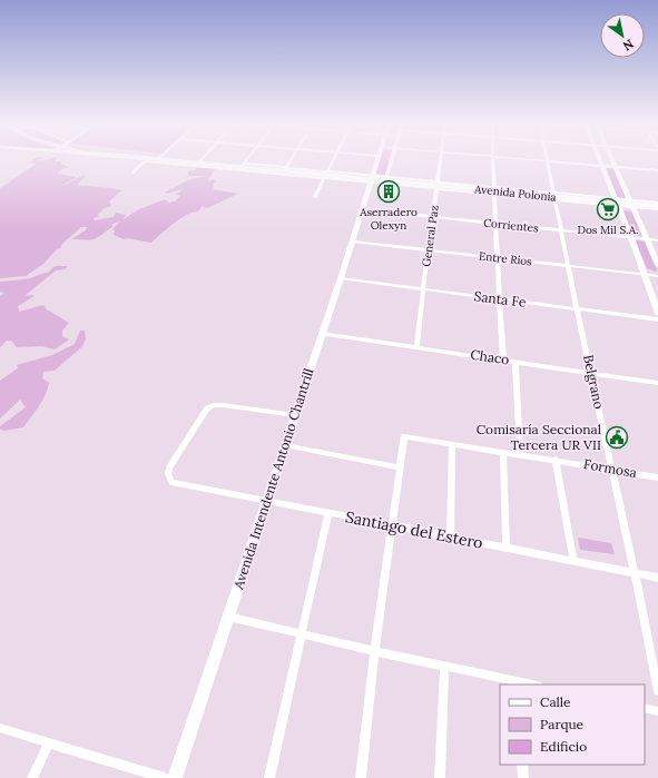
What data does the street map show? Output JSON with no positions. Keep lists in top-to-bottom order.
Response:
{
  "streets": {
    "main road": ["Avenida Polonia", "Avenida Intendente Antonio Chantrill"],
    "street": [
      "Corrientes",
      "General Paz",
      "Entre Ríos",
      "Santa Fe",
      "Chaco",
      "Belgrano",
      "Formosa",
      "Santiago del Estero"
    ]
  },
  "crossings": [
    ["Avenida Polonia", "General Paz"],
    ["Avenida Polonia", "Belgrano"],
    ["Avenida Polonia", "Avenida Intendente Antonio Chantrill"],
    ["Corrientes", "General Paz"],
    ["Corrientes", "Belgrano"],
    ["Corrientes", "Avenida Intendente Antonio Chantrill"],
    ["General Paz", "Entre Ríos"],
    ["General Paz", "Santa Fe"],
    ["General Paz", "Chaco"],
    ["Entre Ríos", "Belgrano"],
    ["Entre Ríos", "Avenida Intendente Antonio Chantrill"],
    ["Santa Fe", "Belgrano"],
    ["Santa Fe", "Avenida Intendente Antonio Chantrill"],
    ["Chaco", "Belgrano"],
    ["Chaco", "Avenida Intendente Antonio Chantrill"],
    ["Belgrano", "Formosa"],
    ["Belgrano", "Santiago del Estero"],
    ["Avenida Intendente Antonio Chantrill", "Santiago del Estero"]
  ],
  "places": {
    "building": ["Aserradero Olexyn"],
    "supermarket": ["Dos Mil S.A."],
    "public building": ["Comisaría Seccional Tercera UR VII"]
  },
  "legend": ["Calle", "Parque", "Edificio"],
  "north": "bottom right"
}
